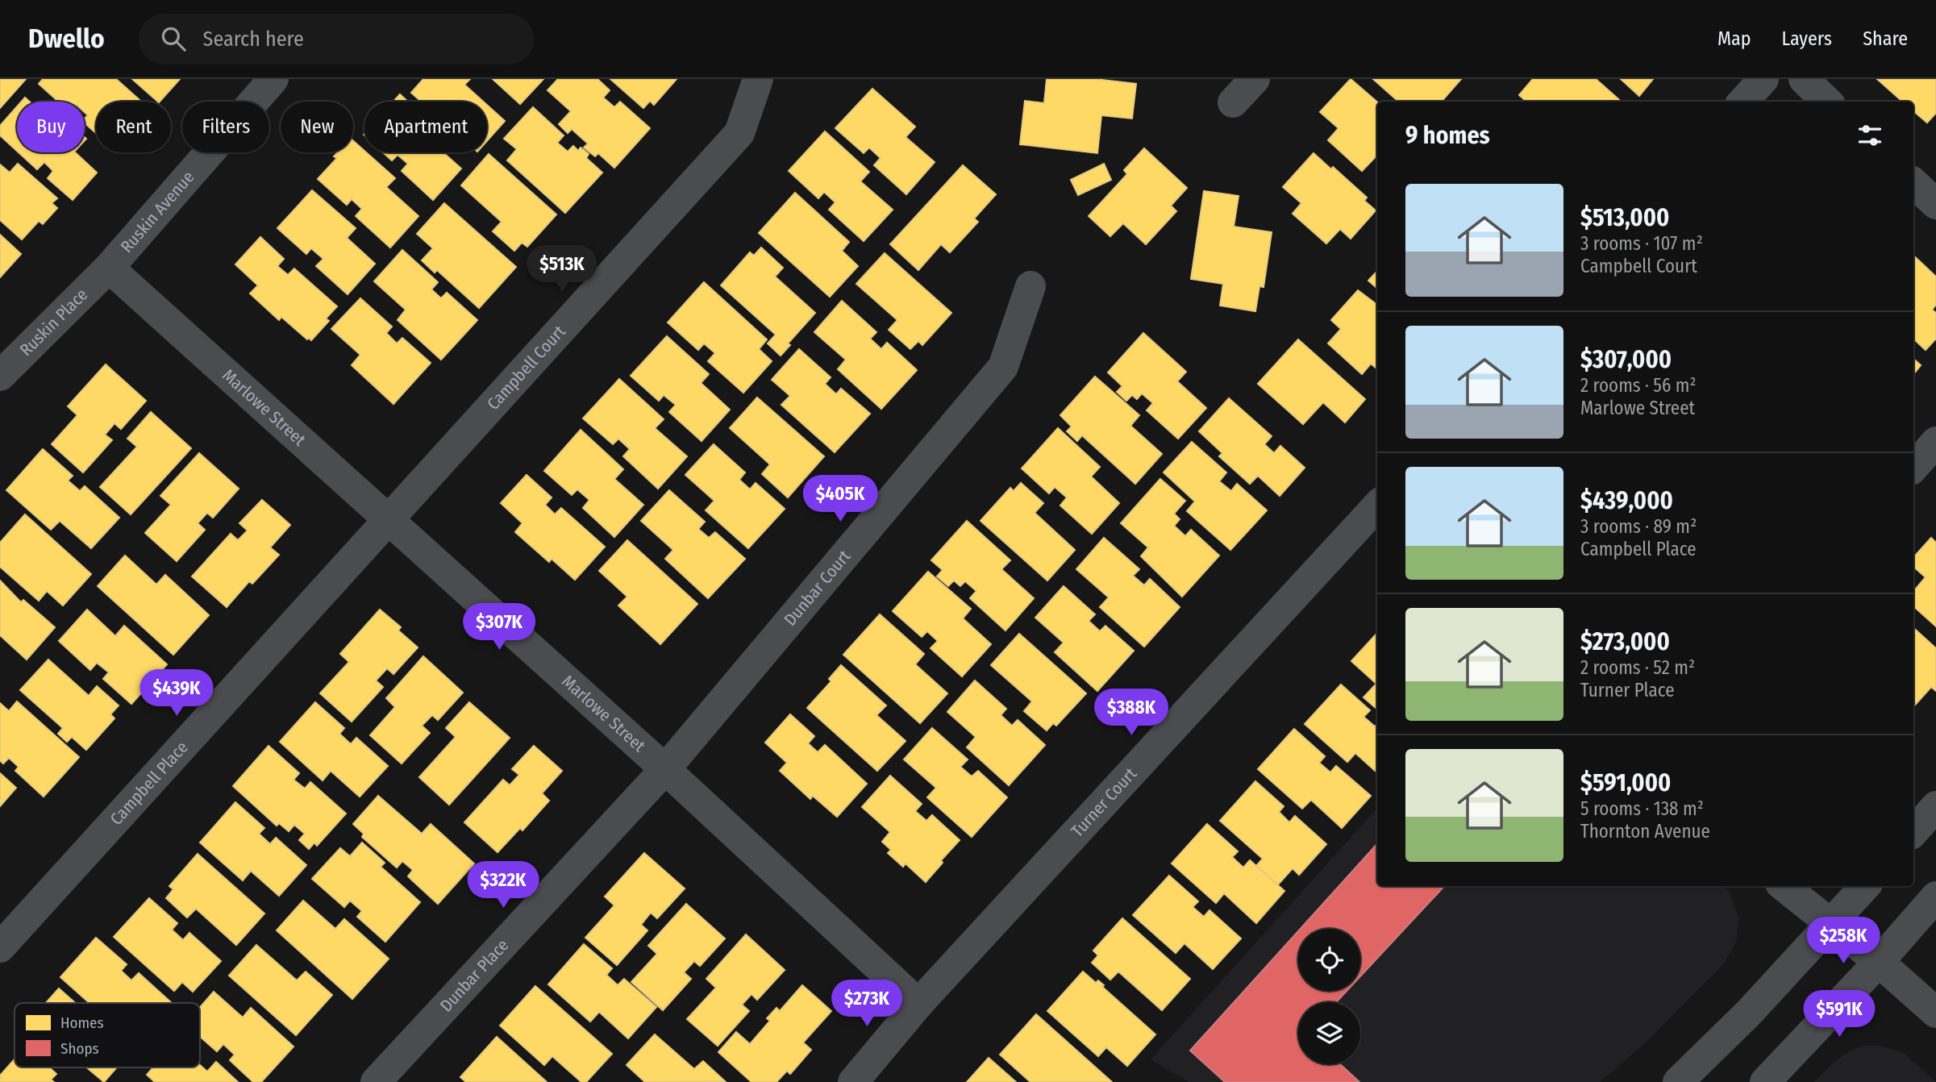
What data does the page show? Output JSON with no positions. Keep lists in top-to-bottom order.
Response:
{
  "streets": {
    "street": [
      "Ruskin Avenue",
      "Ruskin Place",
      "Campbell Court",
      "Marlowe Street",
      "Dunbar Court",
      "Campbell Place",
      "Turner Court",
      "Dunbar Place"
    ]
  },
  "crossings": [
    ["Ruskin Avenue", "Ruskin Place"],
    ["Ruskin Avenue", "Marlowe Street"],
    ["Ruskin Place", "Marlowe Street"],
    ["Campbell Court", "Marlowe Street"],
    ["Campbell Court", "Campbell Place"],
    ["Marlowe Street", "Dunbar Court"],
    ["Marlowe Street", "Campbell Place"],
    ["Marlowe Street", "Turner Court"],
    ["Marlowe Street", "Dunbar Place"],
    ["Dunbar Court", "Dunbar Place"]
  ],
  "legend": ["Homes", "Shops"],
  "page": {
    "header": "Dwello",
    "search": "Search here",
    "nav": ["Map", "Layers", "Share"],
    "chip": [
      "Buy",
      "Rent",
      "Filters",
      "New",
      "Apartment"
    ],
    "heading": "9 homes",
    "list": [
      {
        "name": "$513,000",
        "note": "3 rooms · 107 m² · Campbell Court"
      },
      {
        "name": "$307,000",
        "note": "2 rooms · 56 m² · Marlowe Street"
      },
      {
        "name": "$439,000",
        "note": "3 rooms · 89 m² · Campbell Place"
      },
      {
        "name": "$273,000",
        "note": "2 rooms · 52 m² · Turner Place"
      },
      {
        "name": "$591,000",
        "note": "5 rooms · 138 m² · Thornton Avenue"
      }
    ],
    "price": [
      "$513K",
      "$405K",
      "$307K",
      "$439K",
      "$388K",
      "$322K",
      "$258K",
      "$273K",
      "$591K"
    ]
  }
}
